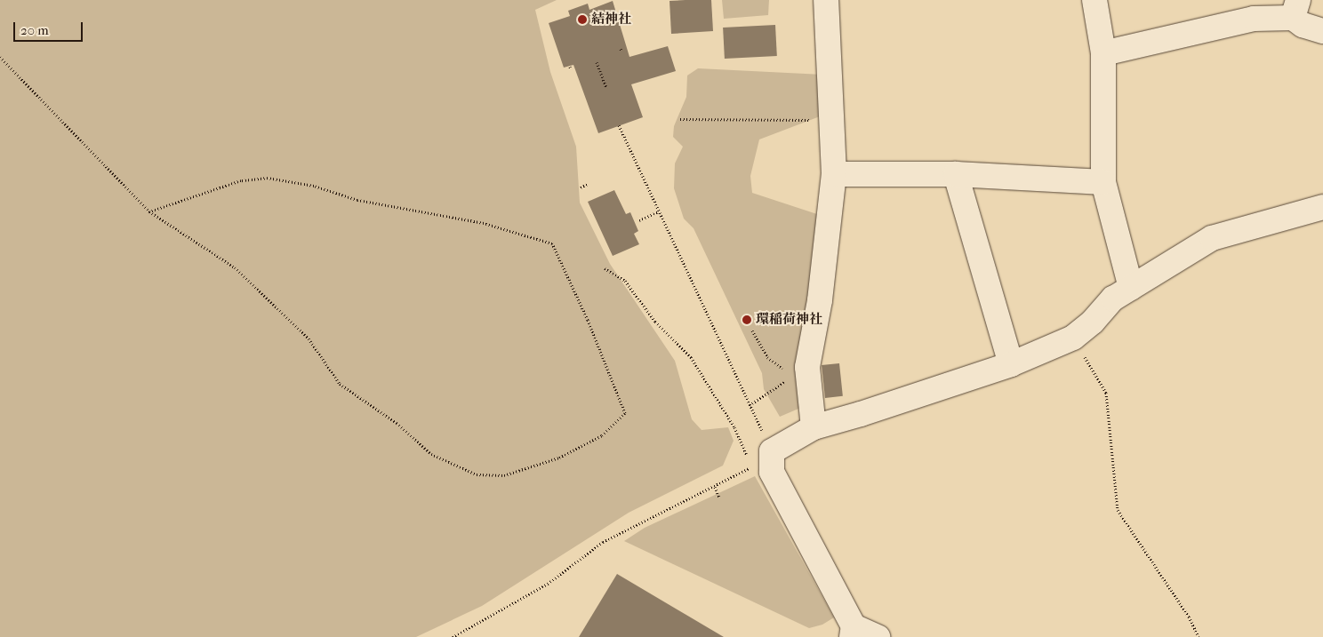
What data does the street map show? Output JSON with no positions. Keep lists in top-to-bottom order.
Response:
{
  "places": ["結神社", "環稲荷神社"],
  "scale_bar": "20 m"
}
